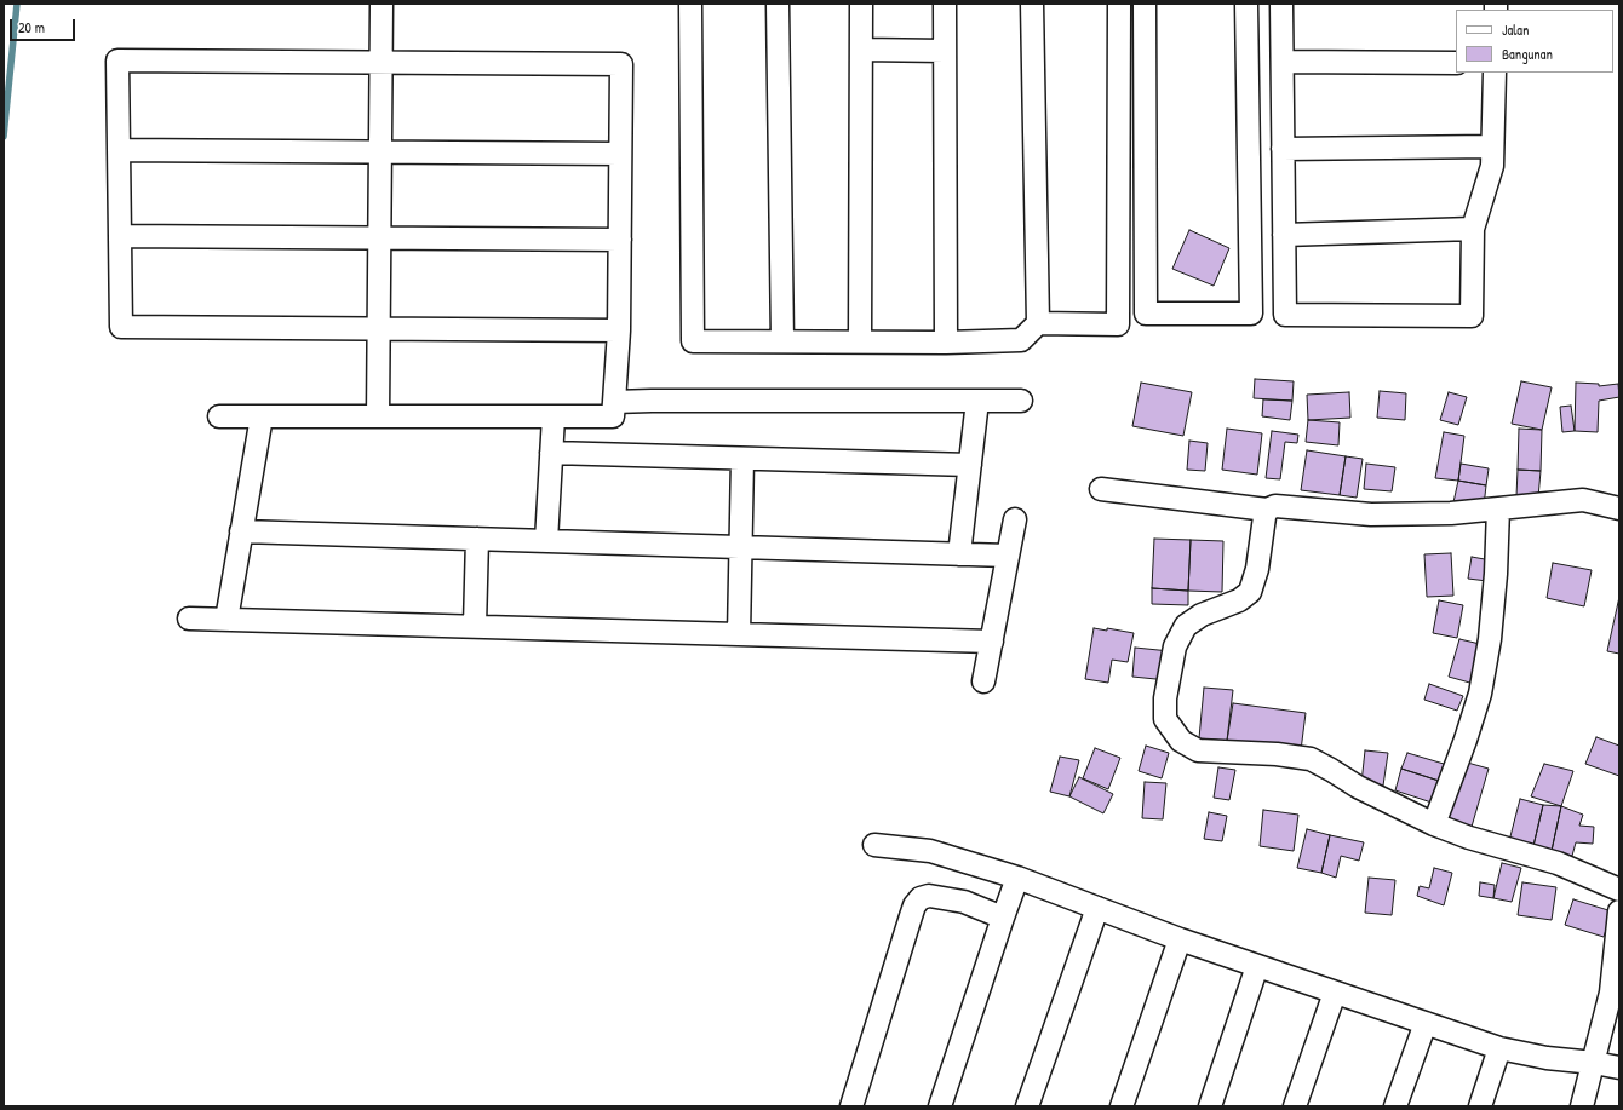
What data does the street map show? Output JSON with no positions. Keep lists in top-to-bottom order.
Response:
{
  "legend": ["Jalan", "Bangunan"],
  "scale_bar": "20 m"
}
